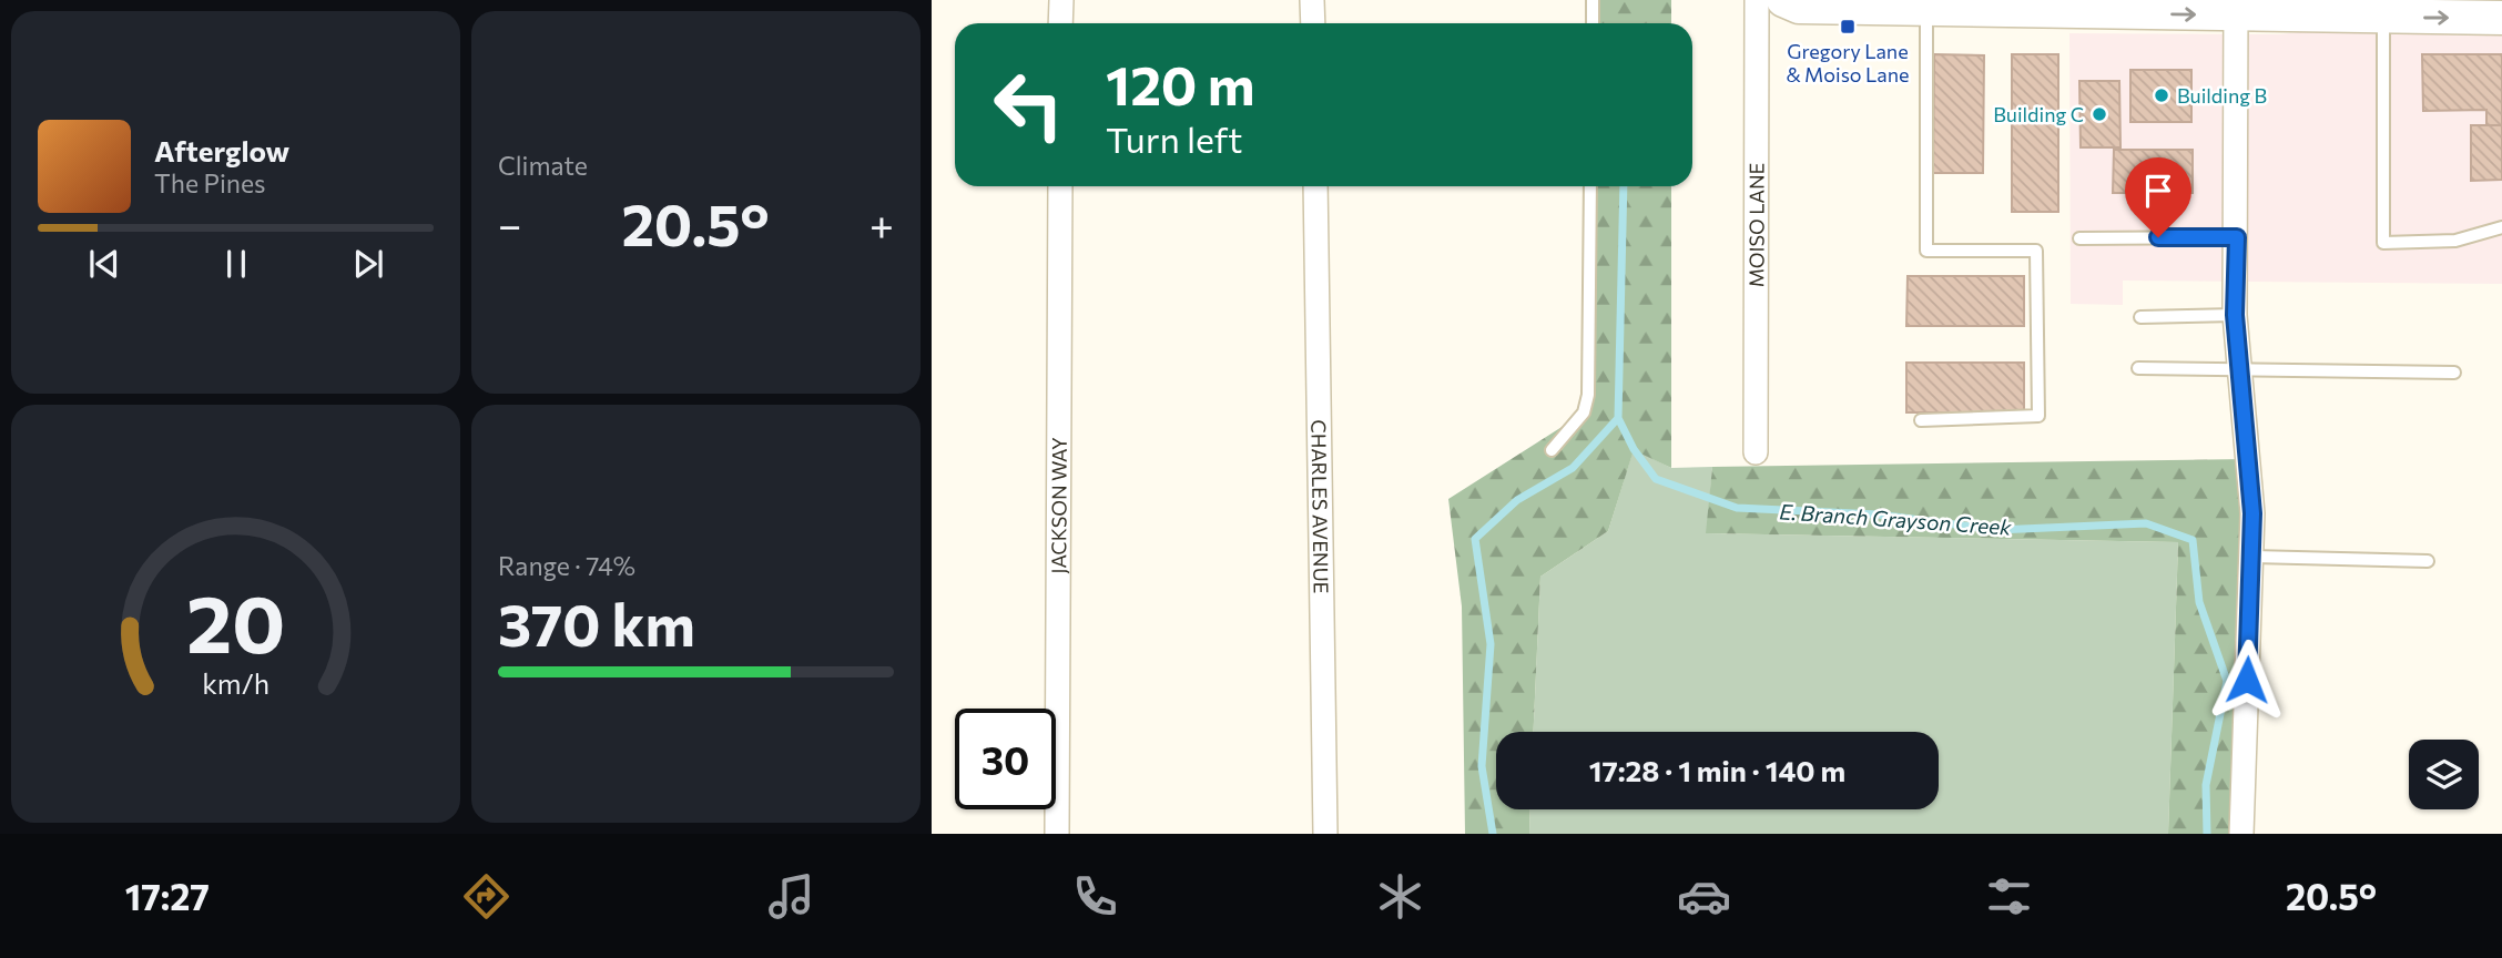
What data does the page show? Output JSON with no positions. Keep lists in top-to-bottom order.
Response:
{
  "streets": {
    "street": ["MOISO LANE", "JACKSON WAY", "CHARLES AVENUE"]
  },
  "water": ["E. Branch Grayson Creek"],
  "places": {
    "transit": ["Gregory Lane & Moiso Lane"],
    "other": ["Building B", "Building C"]
  },
  "page": {
    "tile": [
      "Climate",
      ["Range · 74%", "370 km"]
    ],
    "turn": ["120 m", "Turn left"],
    "song": ["Afterglow", "The Pines"],
    "heat": ["−", "20.5°", "+"],
    "limit": "30",
    "trip": "17:28 · 1 min · 140 m",
    "tabs": ["17:27", "20.5°"],
    "gauge": ["20", "km/h"]
  }
}
